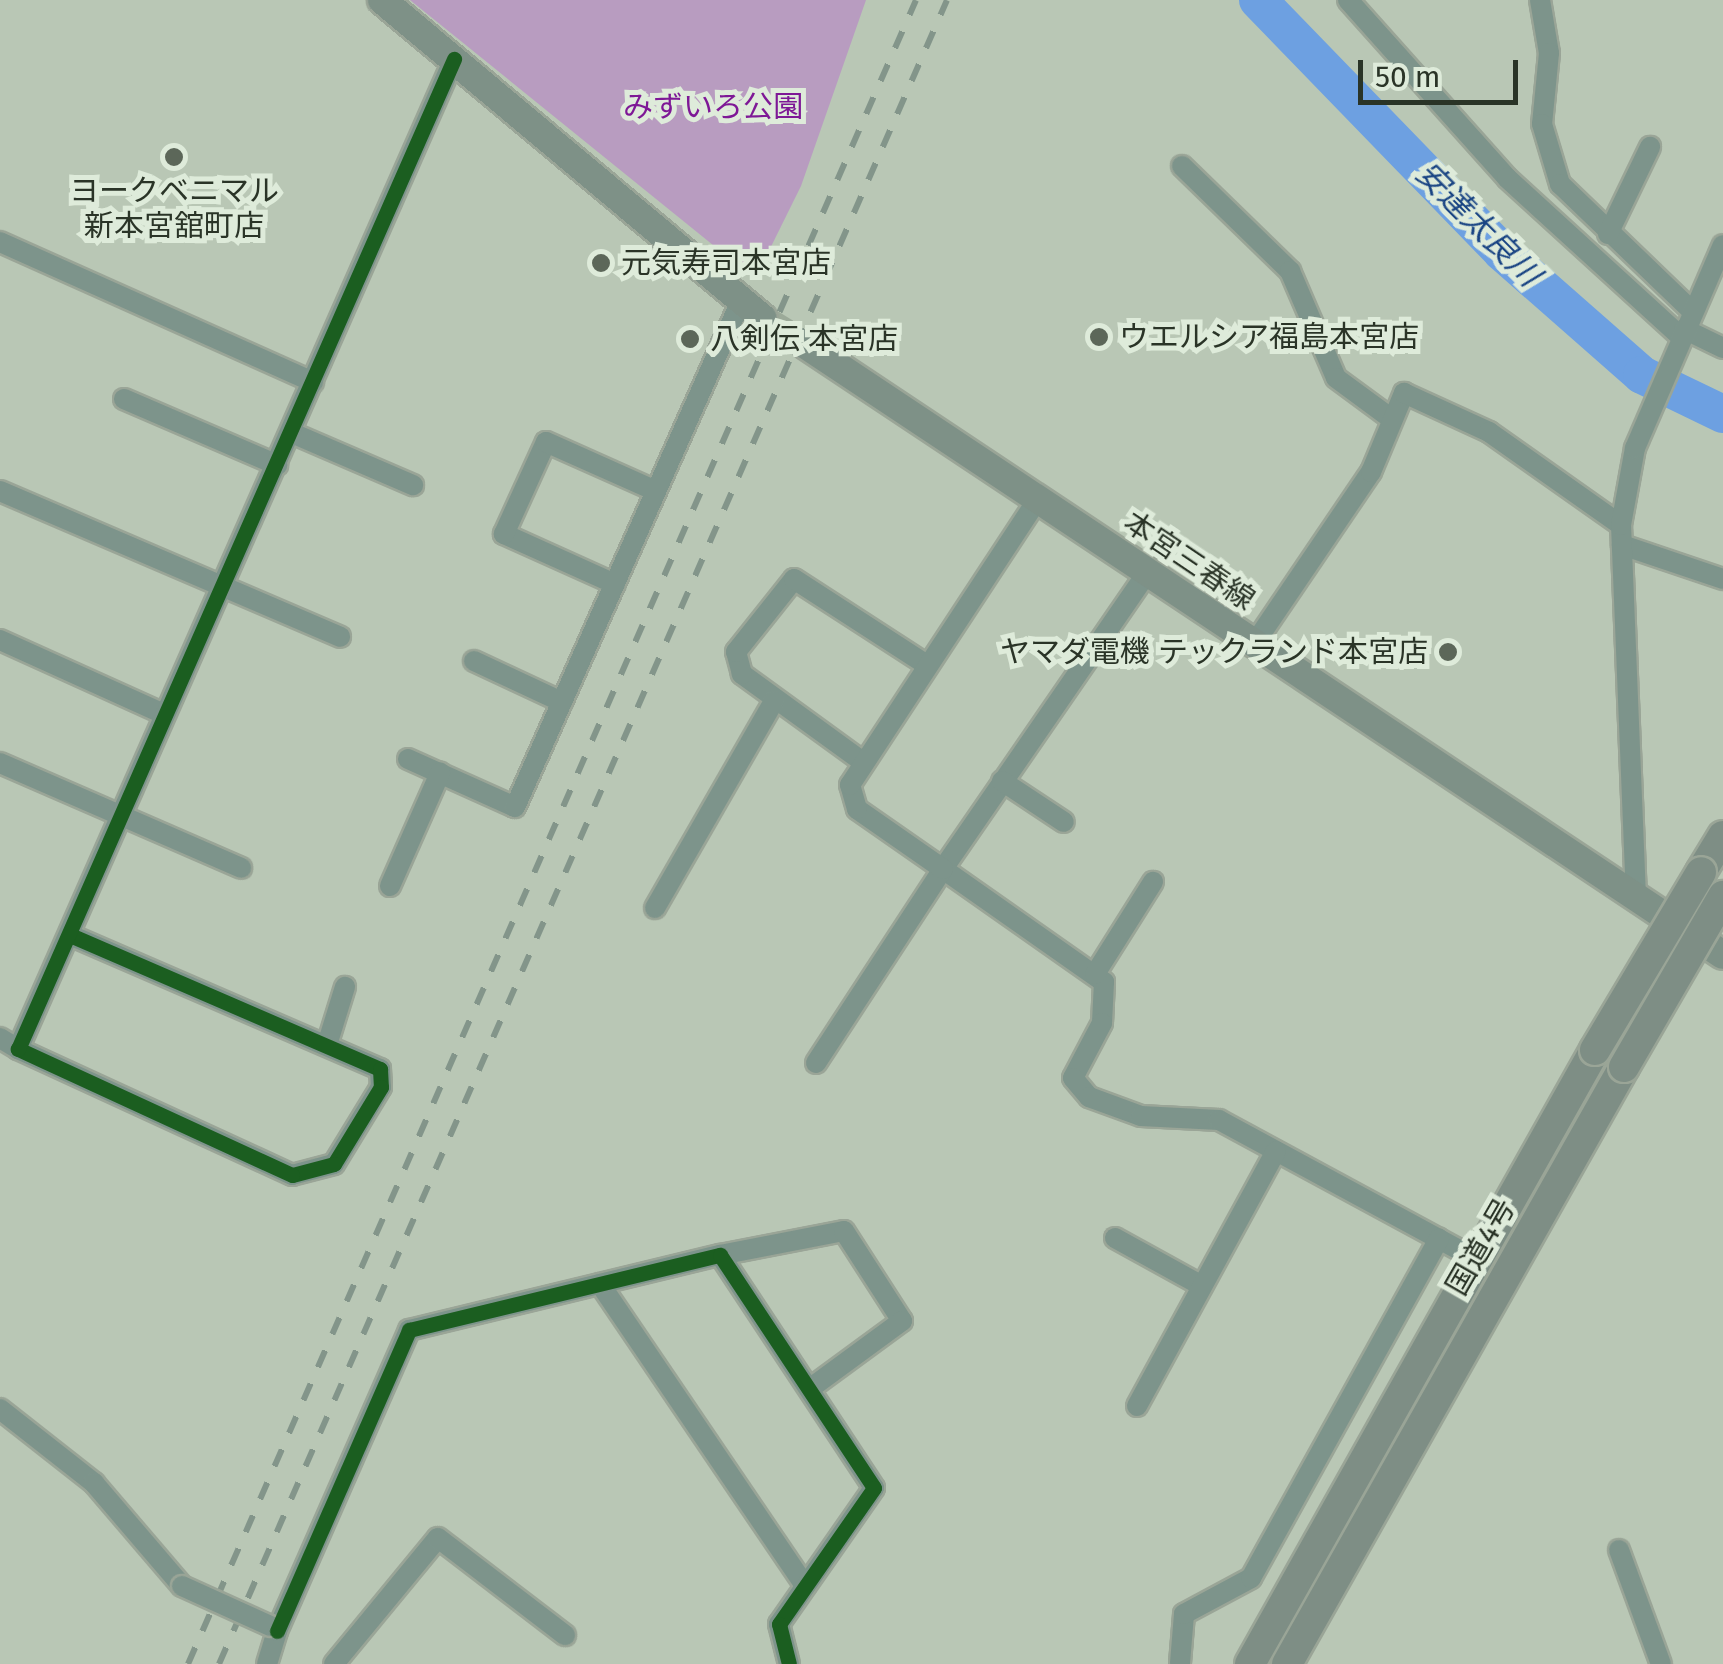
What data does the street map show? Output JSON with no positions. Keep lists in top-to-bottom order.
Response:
{
  "streets": {
    "highway": ["国道4号"],
    "main road": ["本宮三春線"]
  },
  "water": ["安達太良川"],
  "parks": ["みずいろ公園"],
  "places": [
    "ヨークベニマル 新本宮舘町店",
    "元気寿司本宮店",
    "ウエルシア福島本宮店",
    "八剣伝 本宮店",
    "ヤマダ電機 テックランド本宮店"
  ],
  "scale_bar": "50 m"
}
